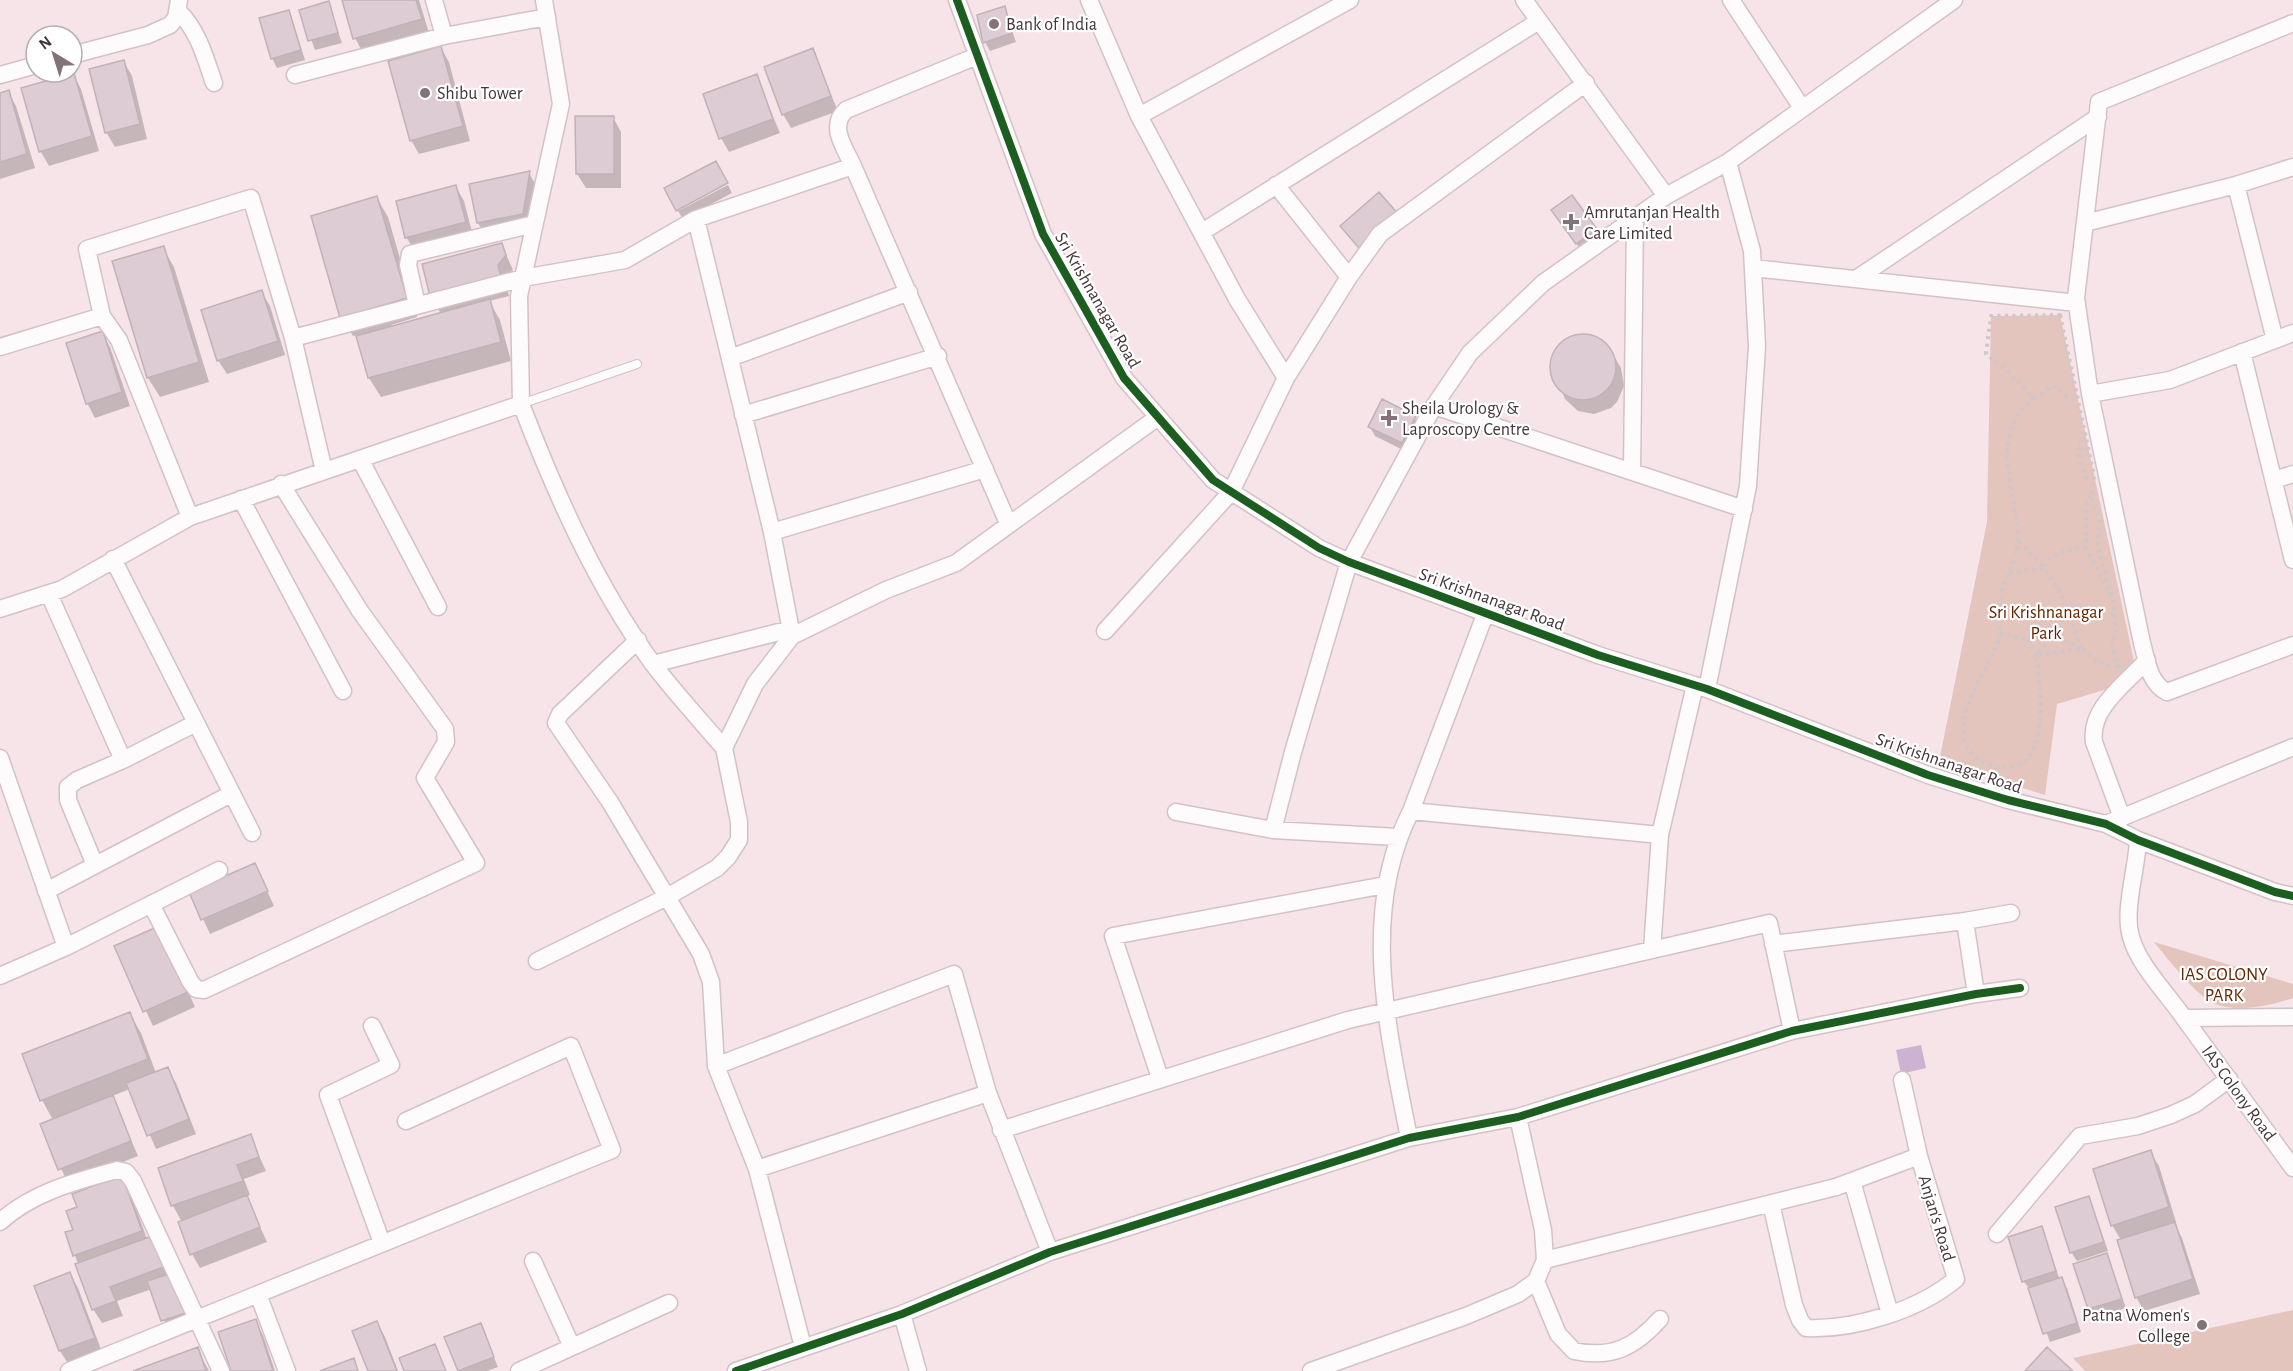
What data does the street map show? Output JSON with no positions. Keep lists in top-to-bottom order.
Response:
{
  "streets": {
    "street": ["Sri Krishnanagar Road", "IAS Colony Road", "Anjan's Road"]
  },
  "crossings": [
    ["Sri Krishnanagar Road", "IAS Colony Road"]
  ],
  "parks": ["Sri Krishnanagar Park", "IAS COLONY PARK"],
  "places": {
    "other": ["Bank of India", "Shibu Tower", "Patna Women's College"],
    "health": ["Amrutanjan Health Care Limited", "Sheila Urology & Laproscopy Centre"]
  },
  "north": "top left"
}
